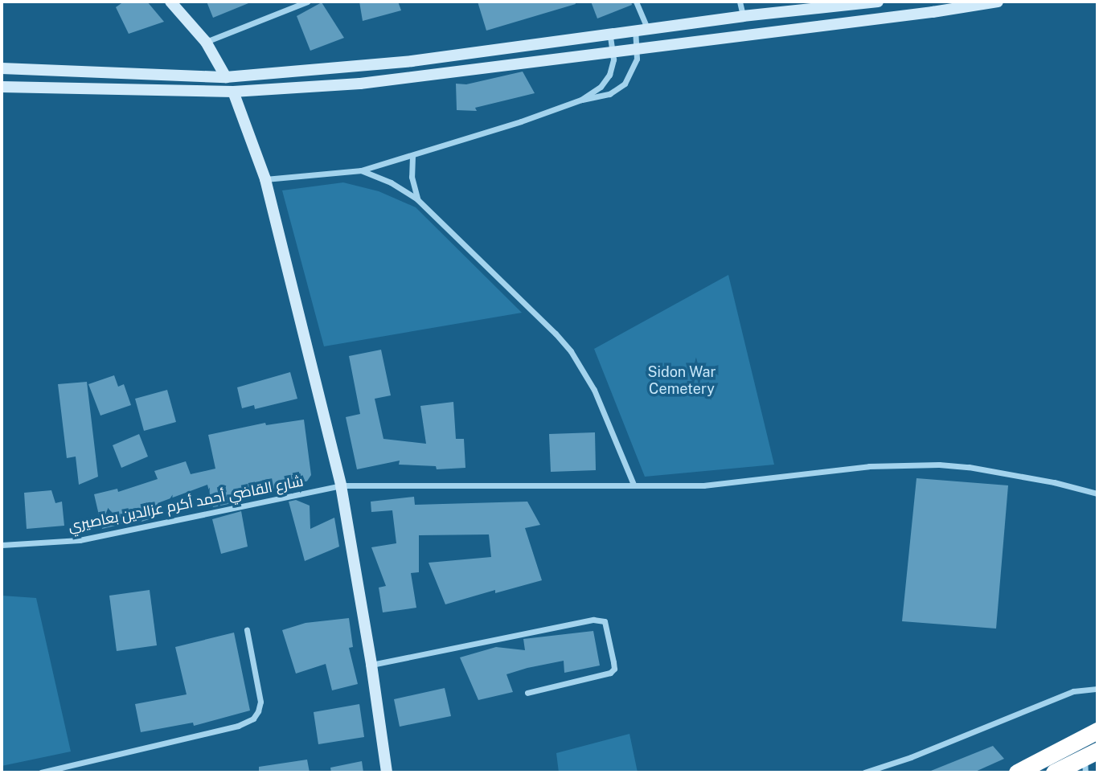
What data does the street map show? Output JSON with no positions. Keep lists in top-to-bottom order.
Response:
{
  "streets": {
    "street": ["شارع القاضي أحمد أكرم عزالدين بعاصيري"]
  },
  "parks": ["Sidon War Cemetery"]
}
